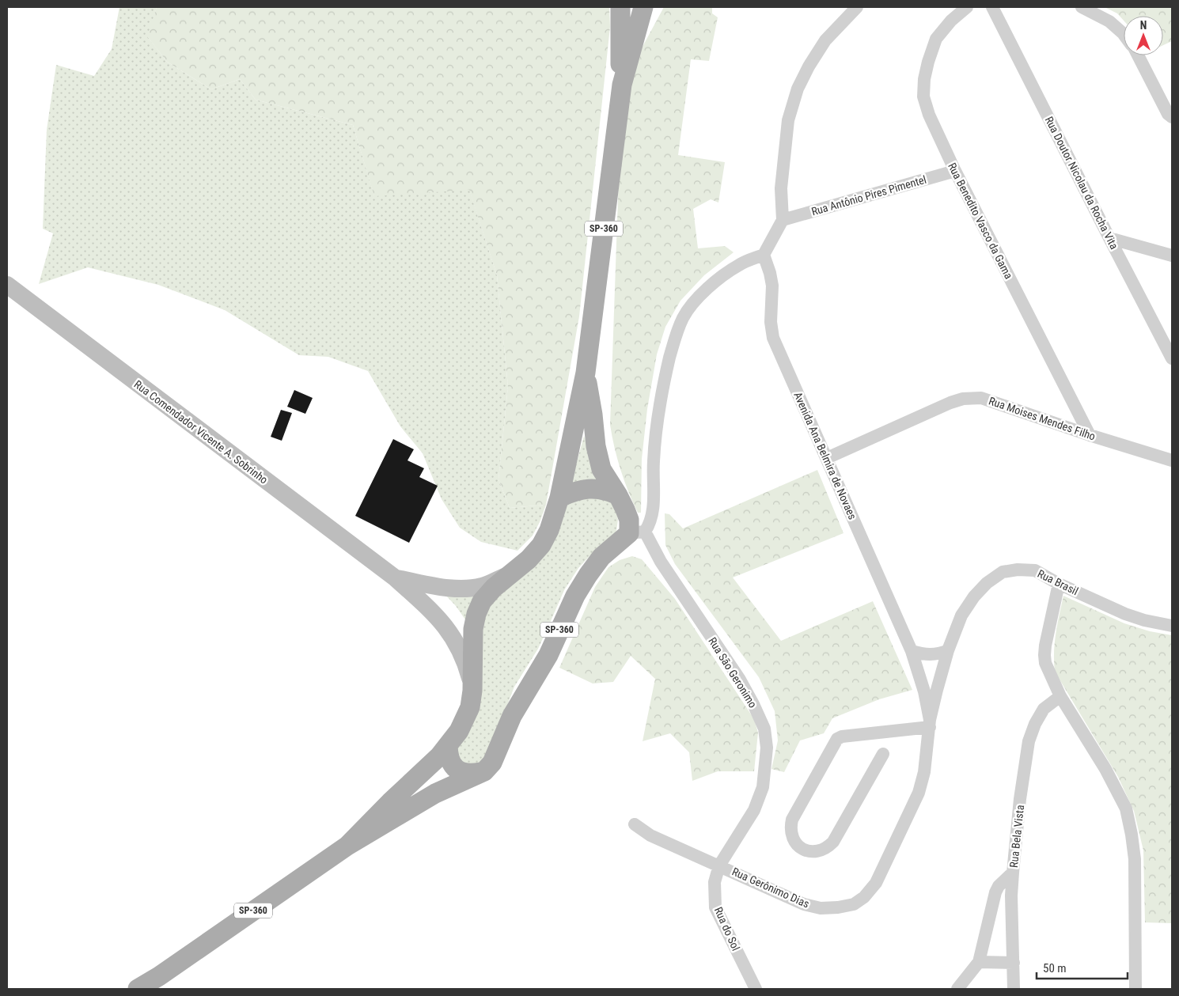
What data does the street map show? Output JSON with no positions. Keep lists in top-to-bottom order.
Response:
{
  "streets": {
    "main road": ["SP-360"],
    "street": [
      "Rua Doutor Nicolau da Rocha Vita",
      "Rua Antônio Pires Pimentel",
      "Rua Benedito Vasco da Gama",
      "Rua Moises Mendes Filho",
      "Rua Comendador Vicente A. Sobrinho",
      "Avenida Ana Belmira de Novaes",
      "Rua Brasil",
      "Rua São Geronimo",
      "Rua Bela Vista",
      "Rua Gerônimo Dias",
      "Rua do Sol"
    ]
  },
  "crossings": [
    ["Rua Antônio Pires Pimentel", "Rua Benedito Vasco da Gama"],
    ["Rua Benedito Vasco da Gama", "Rua Moises Mendes Filho"],
    ["SP-360", "Rua Comendador Vicente A. Sobrinho"],
    ["SP-360", "Rua São Geronimo"],
    ["Rua Moises Mendes Filho", "Avenida Ana Belmira de Novaes"],
    ["Avenida Ana Belmira de Novaes", "Rua Brasil"],
    ["Avenida Ana Belmira de Novaes", "Rua Gerônimo Dias"],
    ["Rua Brasil", "Rua Gerônimo Dias"],
    ["Rua São Geronimo", "Rua Gerônimo Dias"],
    ["Rua São Geronimo", "Rua do Sol"],
    ["Rua Gerônimo Dias", "Rua do Sol"]
  ],
  "scale_bar": "50 m",
  "north": "top"
}
